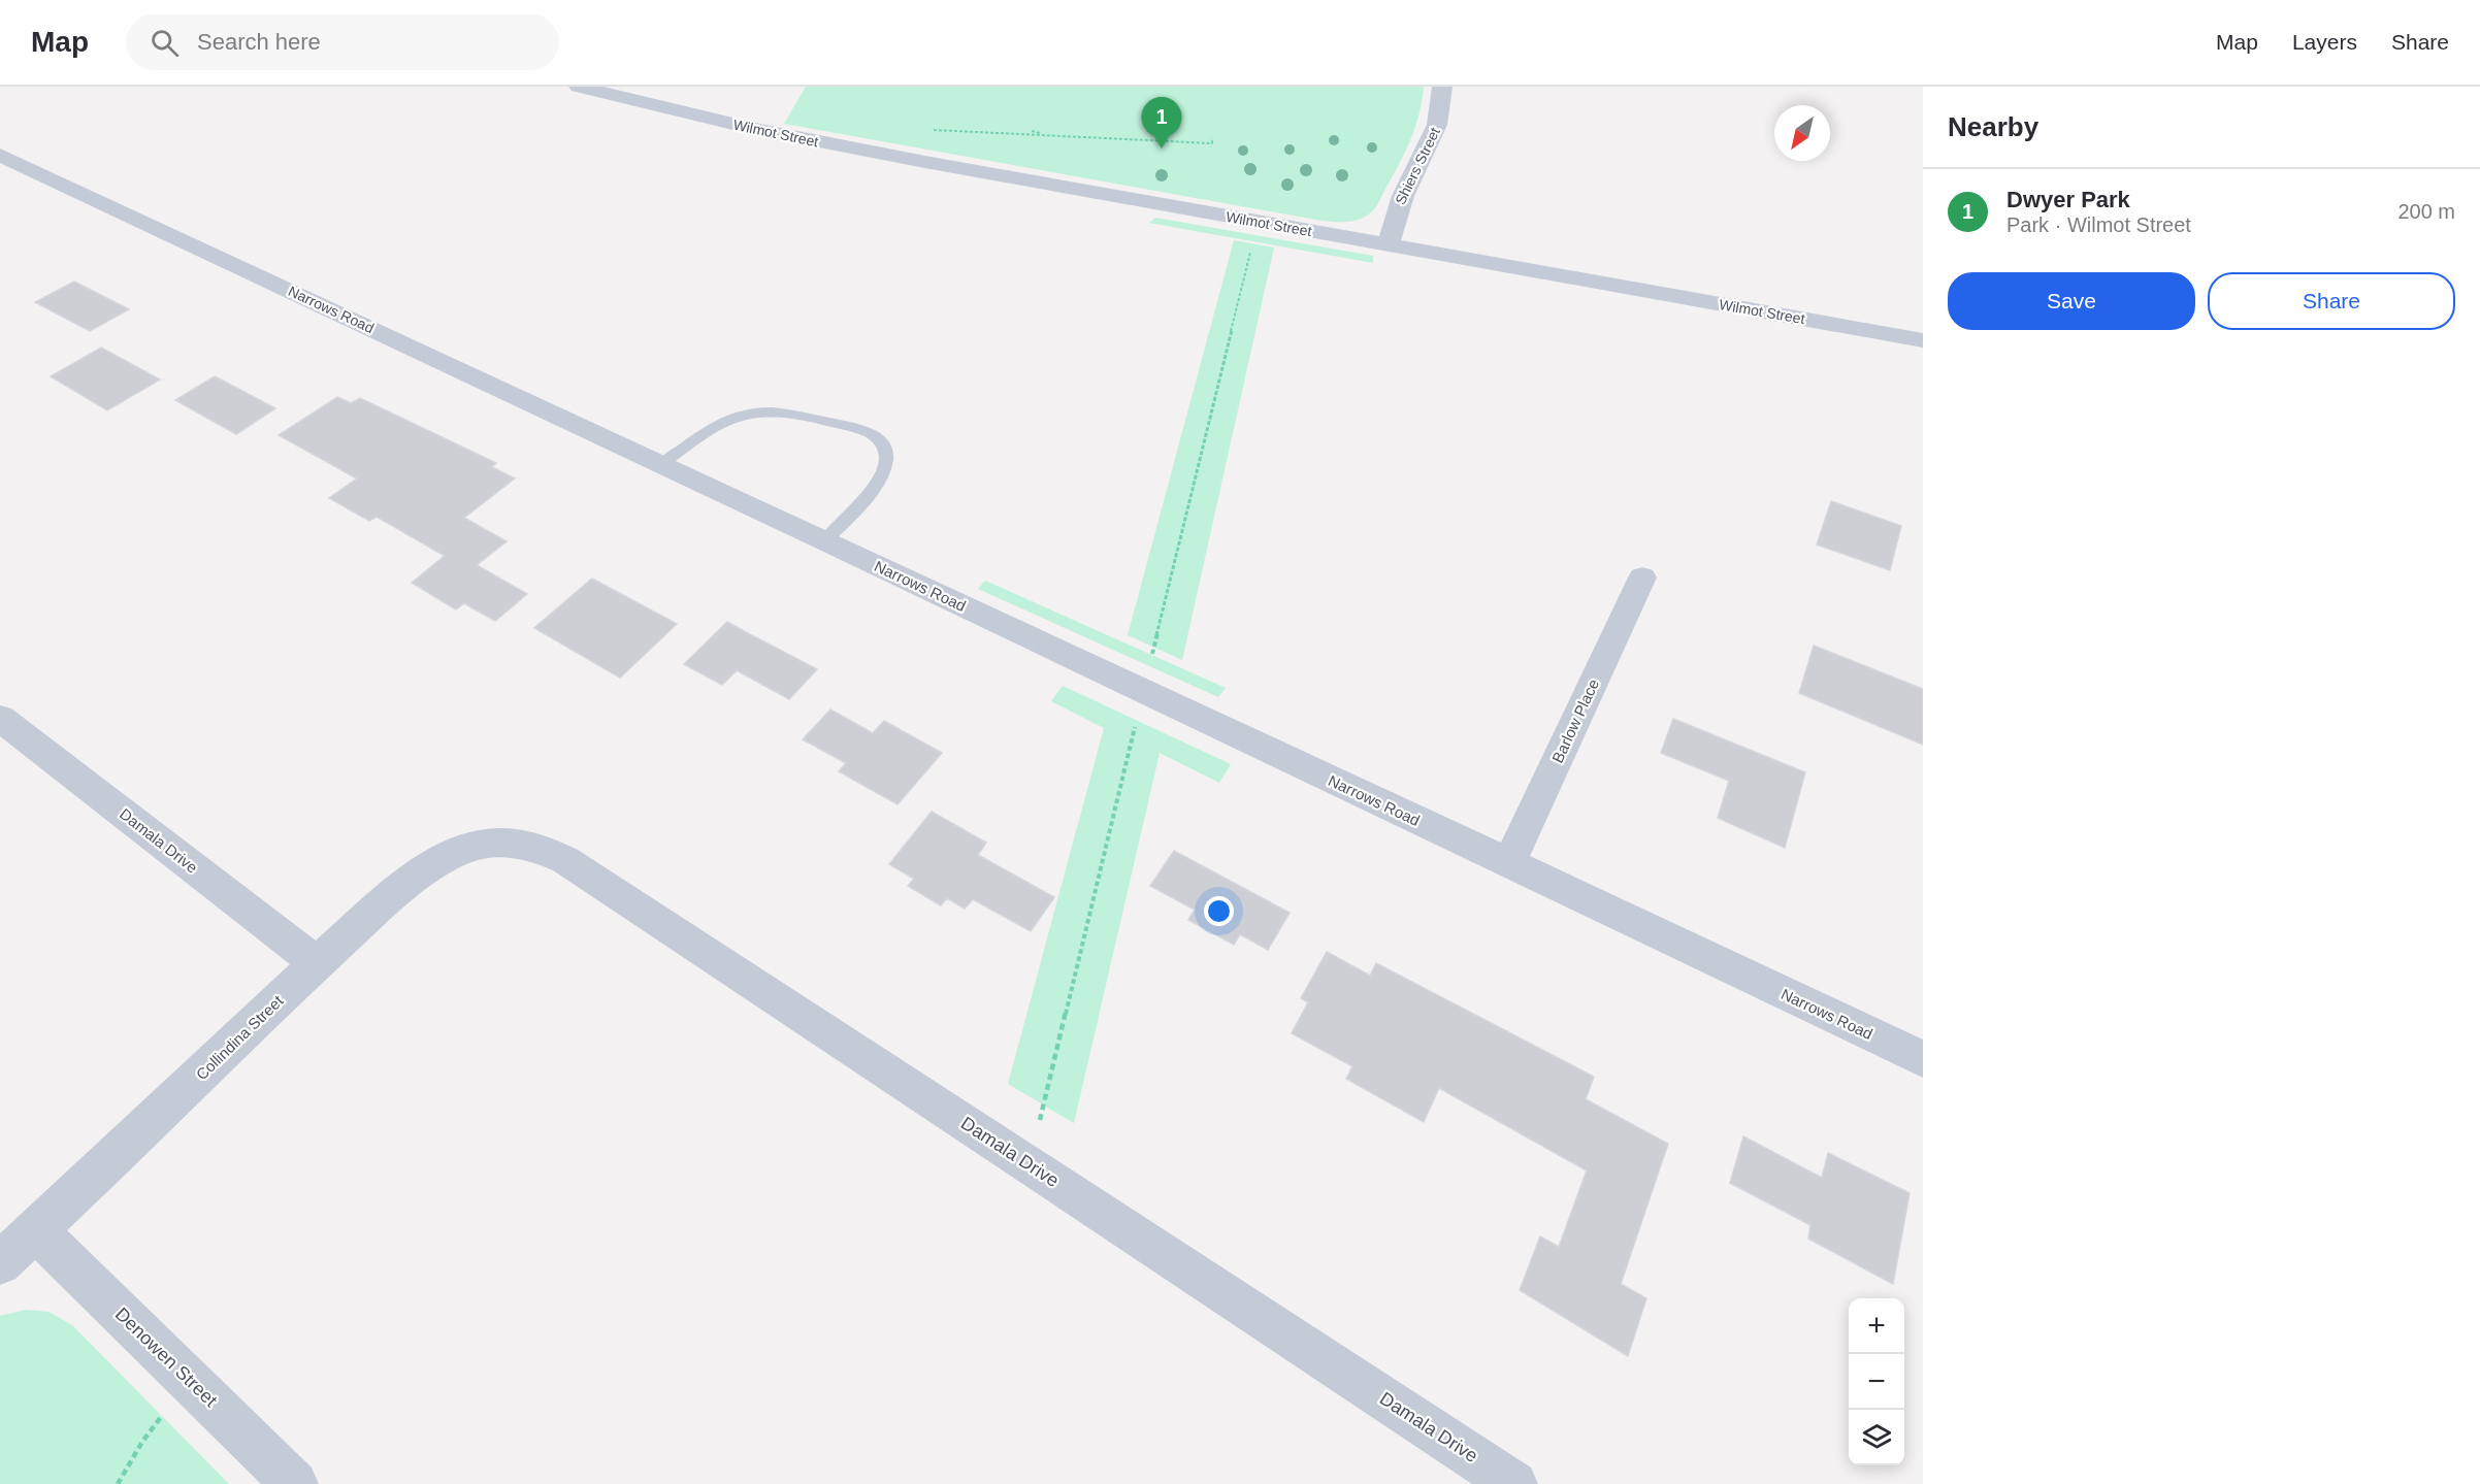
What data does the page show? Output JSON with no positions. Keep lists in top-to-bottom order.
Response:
{
  "streets": {
    "street": [
      "Wilmot Street",
      "Shiers Street",
      "Narrows Road",
      "Barlow Place",
      "Damala Drive",
      "Collindina Street",
      "Denowen Street"
    ]
  },
  "crossings": [
    ["Wilmot Street", "Shiers Street"],
    ["Narrows Road", "Barlow Place"],
    ["Damala Drive", "Collindina Street"],
    ["Collindina Street", "Denowen Street"]
  ],
  "north": "bottom left",
  "page": {
    "header": "Map",
    "search": "Search here",
    "nav": ["Map", "Layers", "Share"],
    "heading": "Nearby",
    "pins": "1",
    "list": [
      {
        "mark": "1",
        "name": "Dwyer Park",
        "note": "Park · Wilmot Street",
        "value": "200 m"
      }
    ],
    "buttons": ["Save", "Share"],
    "map_buttons": ["+", "−"]
  }
}
